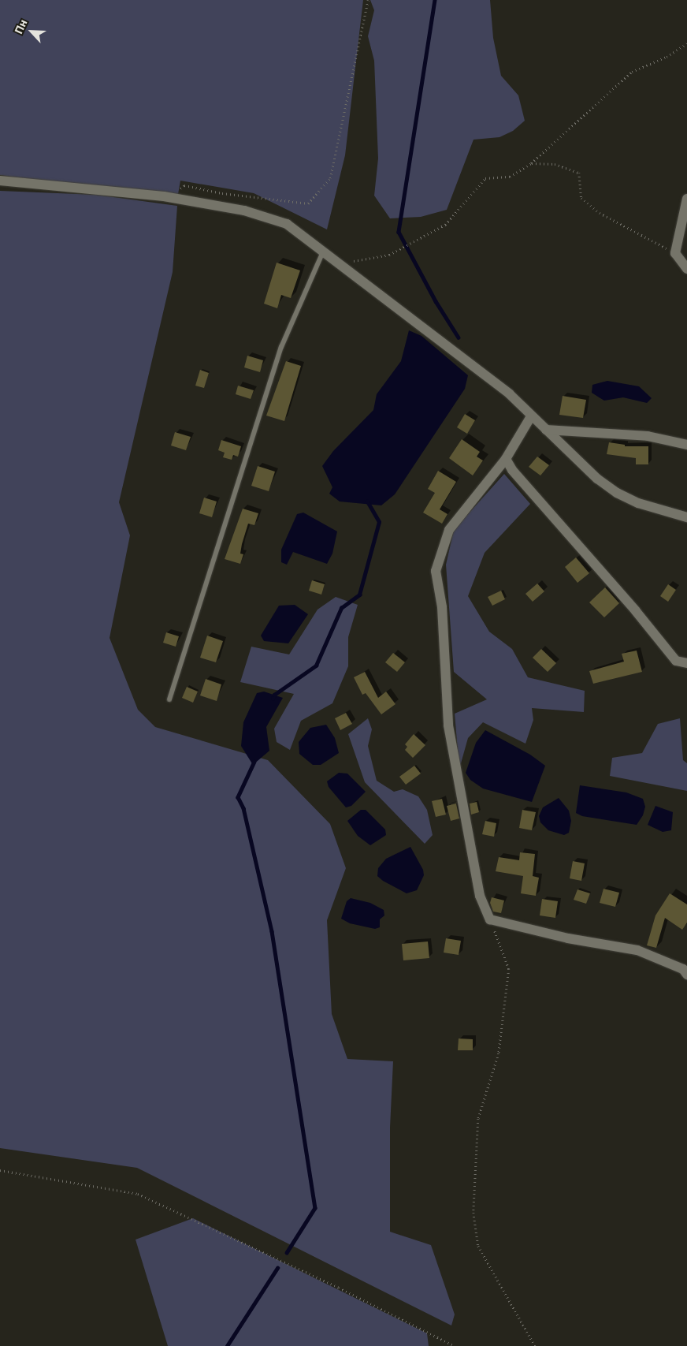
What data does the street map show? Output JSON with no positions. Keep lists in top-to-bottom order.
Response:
{
  "north": "top left"
}
